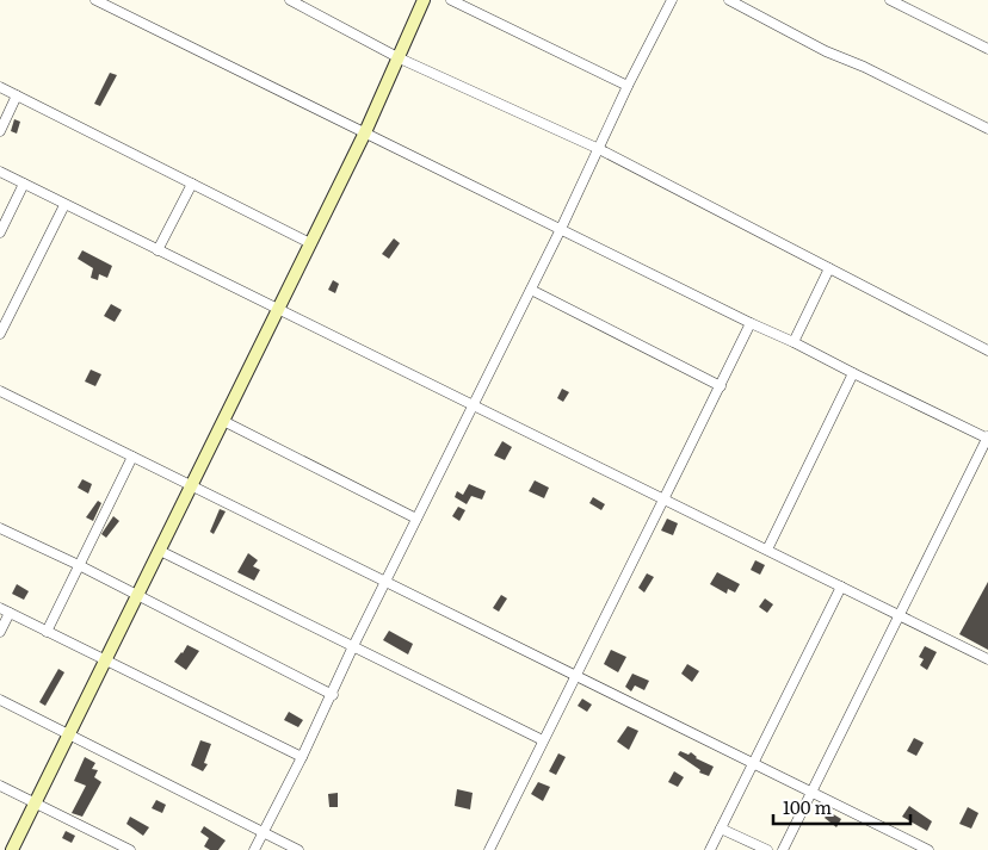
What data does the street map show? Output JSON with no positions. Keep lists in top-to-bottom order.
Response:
{
  "scale_bar": "100 m"
}
